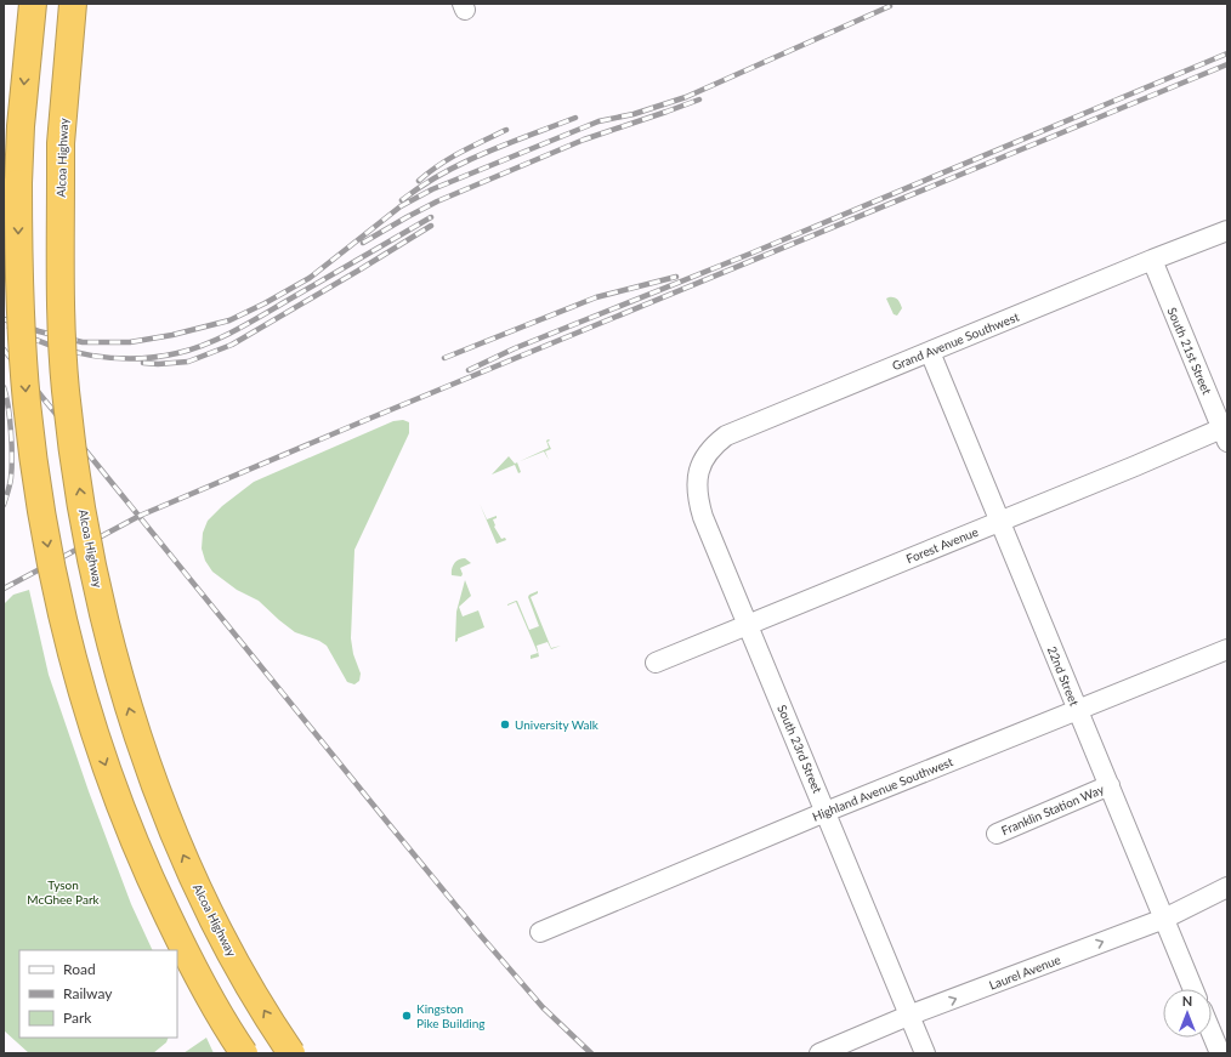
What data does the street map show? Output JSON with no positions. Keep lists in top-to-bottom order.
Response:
{
  "streets": {
    "highway": ["Alcoa Highway"],
    "street": [
      "Grand Avenue Southwest",
      "South 21st Street",
      "Forest Avenue",
      "22nd Street",
      "South 23rd Street",
      "Highland Avenue Southwest",
      "Franklin Station Way",
      "Laurel Avenue"
    ]
  },
  "crossings": [
    ["Grand Avenue Southwest", "South 21st Street"],
    ["Grand Avenue Southwest", "22nd Street"],
    ["Grand Avenue Southwest", "South 23rd Street"],
    ["South 21st Street", "Forest Avenue"],
    ["Forest Avenue", "22nd Street"],
    ["Forest Avenue", "South 23rd Street"],
    ["22nd Street", "Highland Avenue Southwest"],
    ["22nd Street", "Franklin Station Way"],
    ["22nd Street", "Laurel Avenue"],
    ["South 23rd Street", "Highland Avenue Southwest"],
    ["South 23rd Street", "Laurel Avenue"]
  ],
  "one_way": ["Laurel Avenue"],
  "parks": ["Tyson McGhee Park"],
  "places": ["University Walk", "Kingston Pike Building"],
  "legend": ["Road", "Railway", "Park"],
  "north": "top"
}
